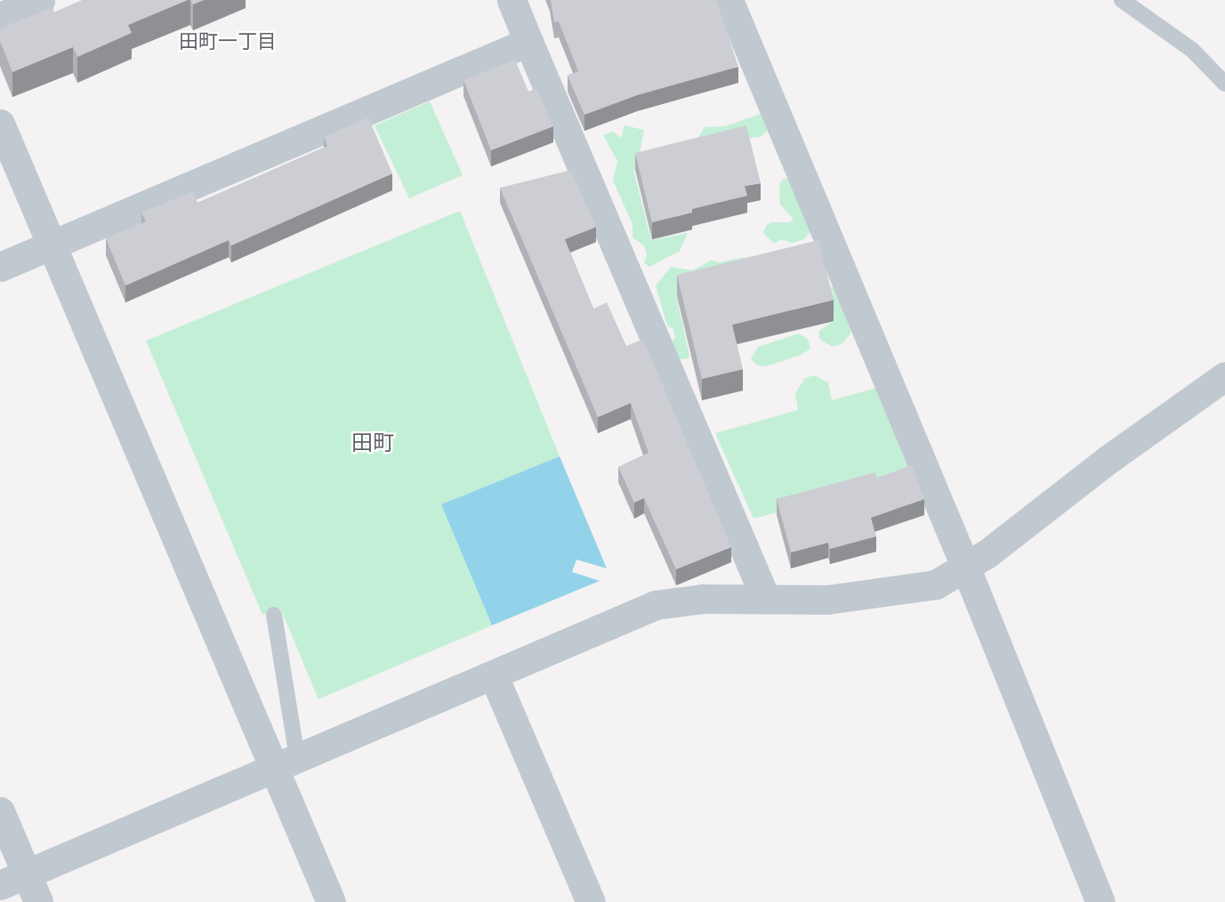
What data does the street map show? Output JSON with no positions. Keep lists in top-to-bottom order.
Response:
{
  "districts": ["田町一丁目", "田町"]
}
